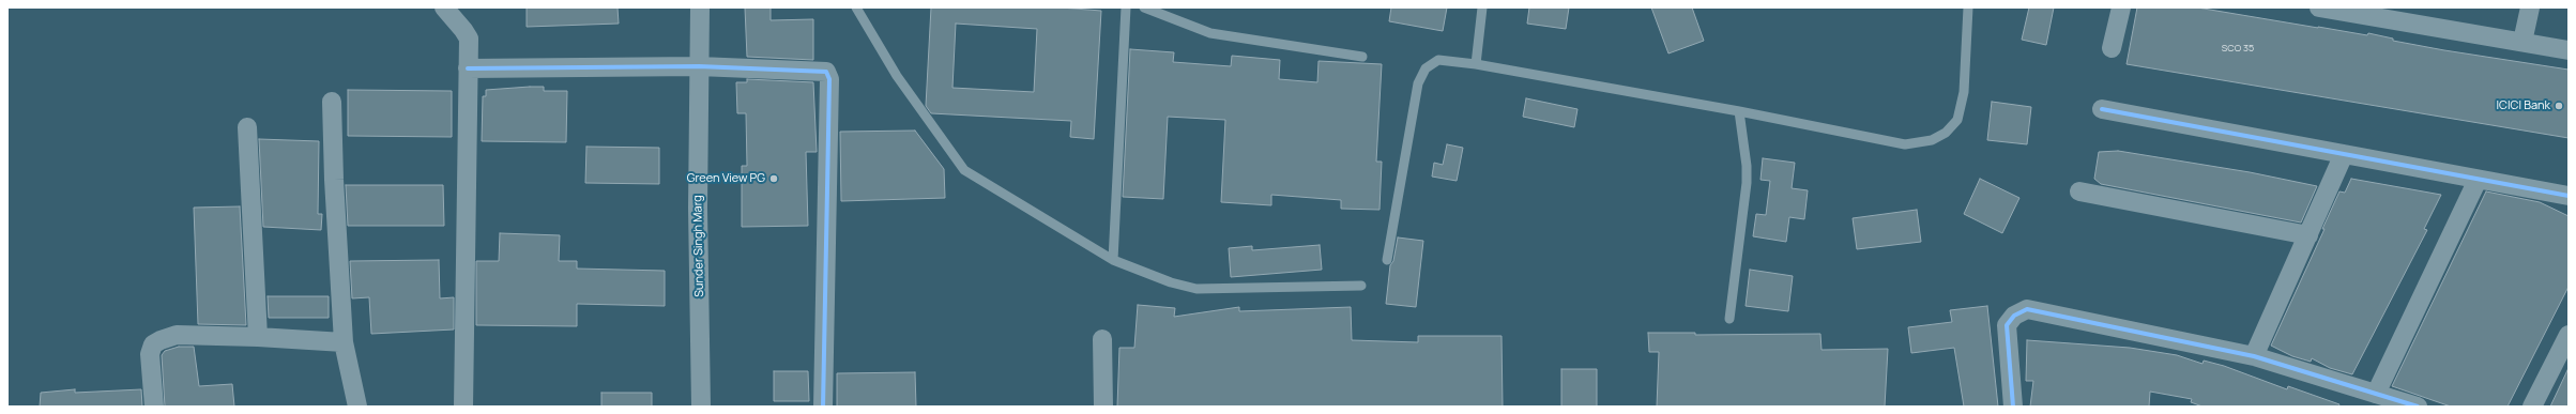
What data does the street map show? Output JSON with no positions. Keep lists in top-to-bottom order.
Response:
{
  "streets": {
    "street": ["Sunder Singh Marg"]
  },
  "places": ["ICICI Bank", "Green View PG"],
  "house_numbers": ["SCO 35"]
}
